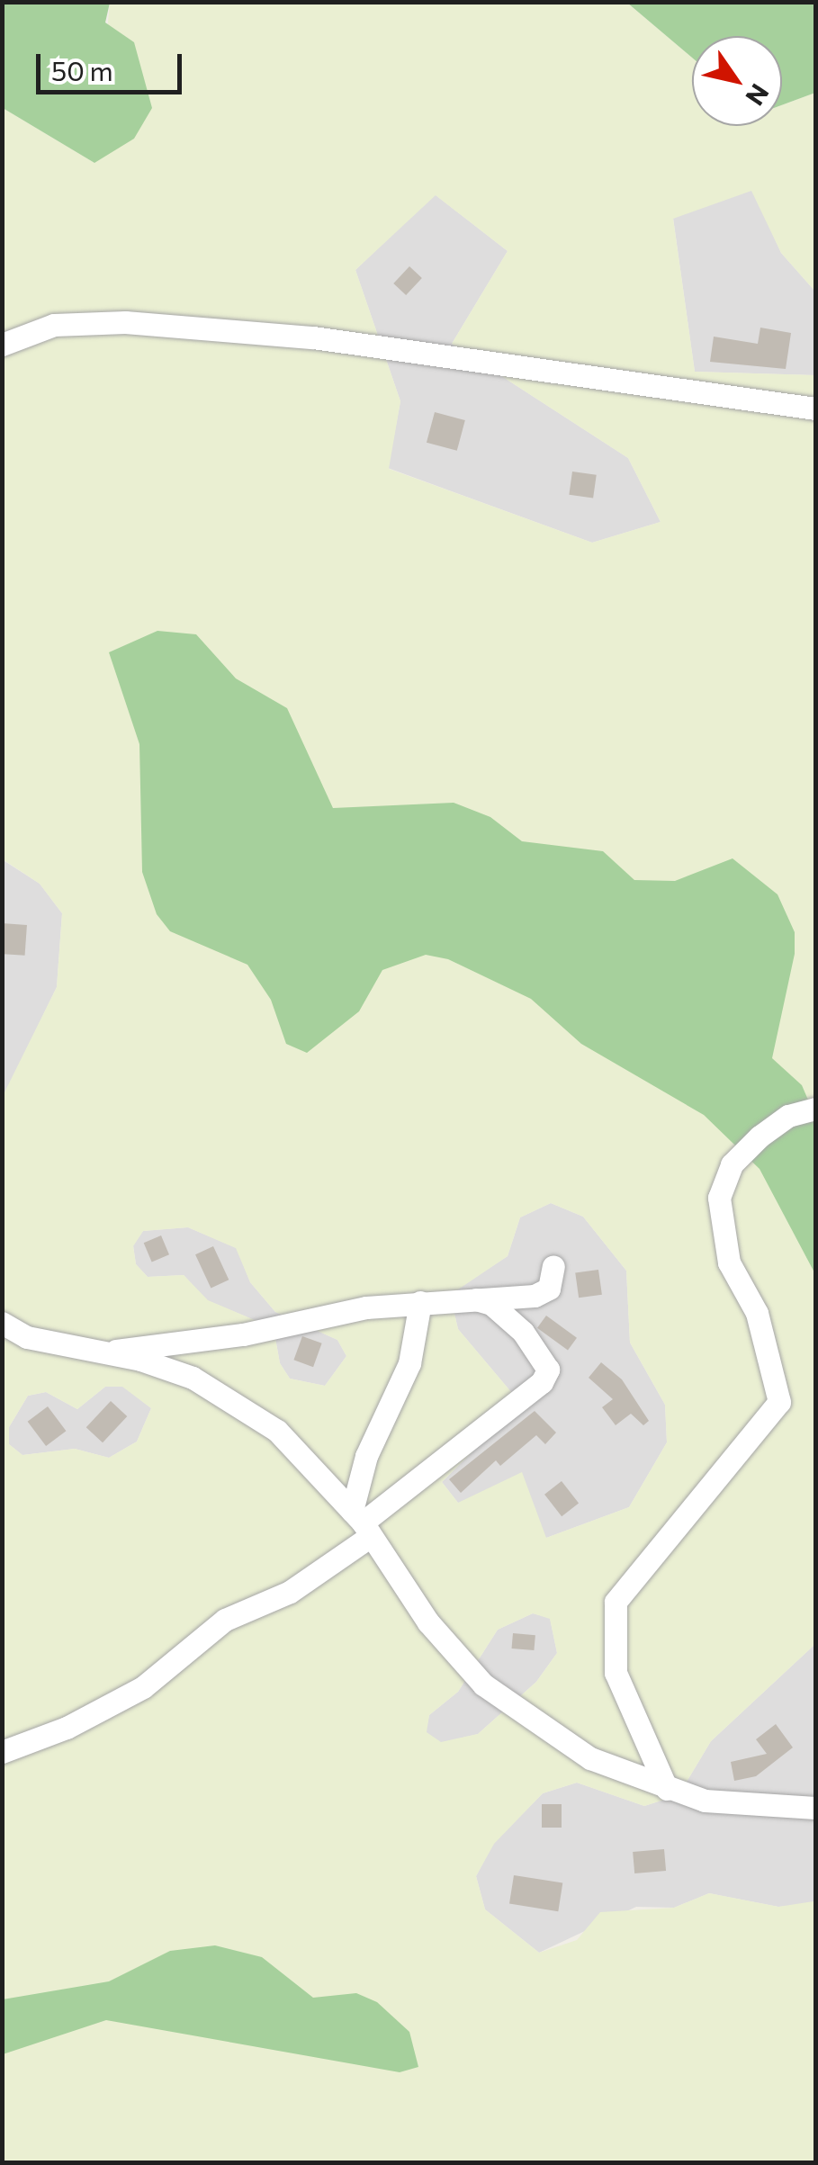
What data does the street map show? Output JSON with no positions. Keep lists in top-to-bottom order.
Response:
{
  "scale_bar": "50 m",
  "north": "bottom right"
}
